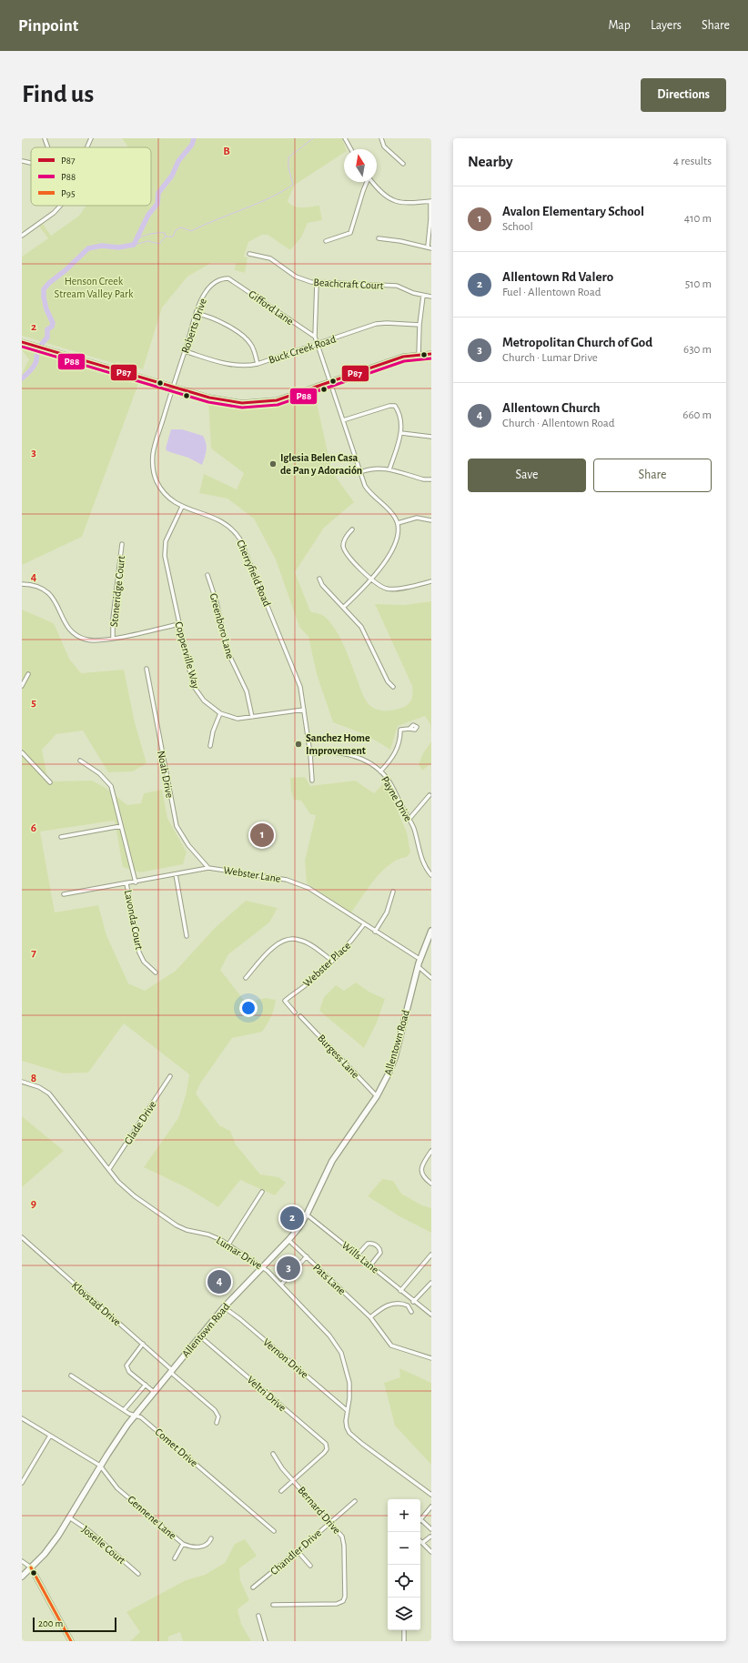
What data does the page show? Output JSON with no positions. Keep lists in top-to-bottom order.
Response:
{
  "streets": {
    "main road": ["Allentown Road"],
    "street": [
      "Beachcraft Court",
      "Gifford Lane",
      "Roberts Drive",
      "Buck Creek Road",
      "Cherryfield Road",
      "Stoneridge Court",
      "Greenboro Lane",
      "Copperville Way",
      "Noah Drive",
      "Payne Drive",
      "Webster Lane",
      "Lavonda Court",
      "Webster Place",
      "Burgess Lane",
      "Glade Drive",
      "Lumar Drive",
      "Wills Lane",
      "Pats Lane",
      "Klovstad Drive",
      "Vernon Drive",
      "Veltri Drive",
      "Comet Drive",
      "Bernard Drive",
      "Gennene Lane",
      "Joselle Court",
      "Chandler Drive"
    ]
  },
  "crossings": [
    ["Gifford Lane", "Roberts Drive"],
    ["Roberts Drive", "Buck Creek Road"],
    ["Roberts Drive", "Cherryfield Road"],
    ["Cherryfield Road", "Copperville Way"],
    ["Cherryfield Road", "Payne Drive"],
    ["Greenboro Lane", "Copperville Way"],
    ["Noah Drive", "Webster Lane"],
    ["Webster Lane", "Lavonda Court"],
    ["Webster Lane", "Webster Place"],
    ["Webster Lane", "Allentown Road"],
    ["Allentown Road", "Burgess Lane"],
    ["Allentown Road", "Lumar Drive"],
    ["Allentown Road", "Wills Lane"],
    ["Allentown Road", "Pats Lane"],
    ["Allentown Road", "Klovstad Drive"],
    ["Allentown Road", "Vernon Drive"],
    ["Allentown Road", "Veltri Drive"],
    ["Allentown Road", "Comet Drive"],
    ["Allentown Road", "Gennene Lane"],
    ["Allentown Road", "Joselle Court"],
    ["Glade Drive", "Lumar Drive"],
    ["Lumar Drive", "Vernon Drive"],
    ["Veltri Drive", "Bernard Drive"],
    ["Bernard Drive", "Chandler Drive"]
  ],
  "parks": ["Henson Creek Stream Valley Park"],
  "places": ["Iglesia Belen Casa de Pan y Adoración", "Sanchez Home Improvement"],
  "lines": ["transit line P87", "transit line P88", "transit line P95"],
  "legend": ["P87", "P88", "P95"],
  "scale_bar": "200 m",
  "north": "top",
  "page": {
    "header": "Pinpoint",
    "nav": ["Map", "Layers", "Share"],
    "buttons": [
      "Directions",
      ["Save", "Share"]
    ],
    "title": "Find us",
    "heading": ["Nearby", "4 results"],
    "list": [
      {
        "mark": "1",
        "name": "Avalon Elementary School",
        "note": "School",
        "value": "410 m"
      },
      {
        "mark": "2",
        "name": "Allentown Rd Valero",
        "note": "Fuel · Allentown Road",
        "value": "510 m"
      },
      {
        "mark": "3",
        "name": "Metropolitan Church of God",
        "note": "Church · Lumar Drive",
        "value": "630 m"
      },
      {
        "mark": "4",
        "name": "Allentown Church",
        "note": "Church · Allentown Road",
        "value": "660 m"
      }
    ],
    "pins": [
      "1",
      "2",
      "3",
      "4"
    ],
    "map_buttons": ["+", "−"],
    "scale": "200 m"
  },
  "grid": {
    "columns": ["B"],
    "rows": [
      "2",
      "3",
      "4",
      "5",
      "6",
      "7",
      "8",
      "9"
    ]
  }
}
